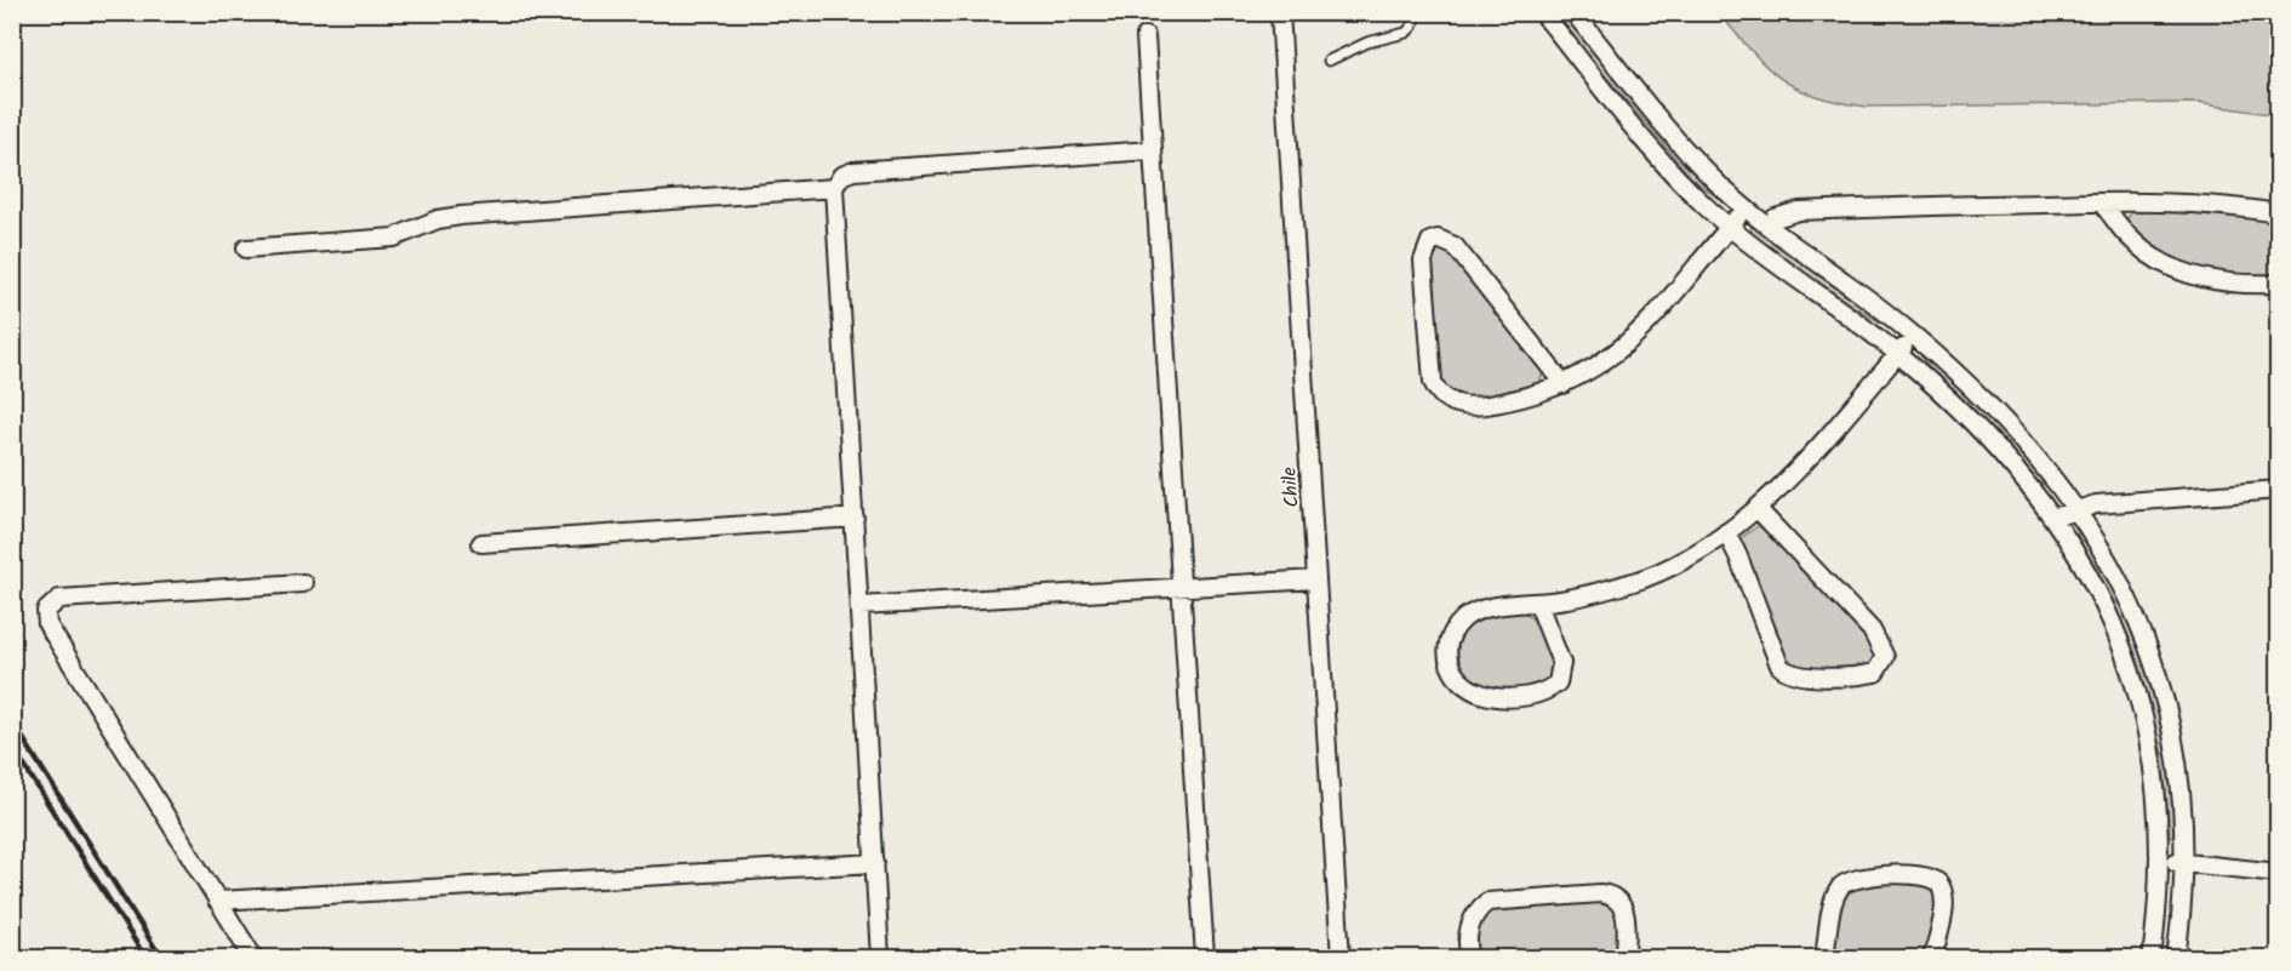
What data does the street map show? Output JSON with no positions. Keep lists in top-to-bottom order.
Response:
{
  "streets": {
    "street": ["Chile"]
  }
}
